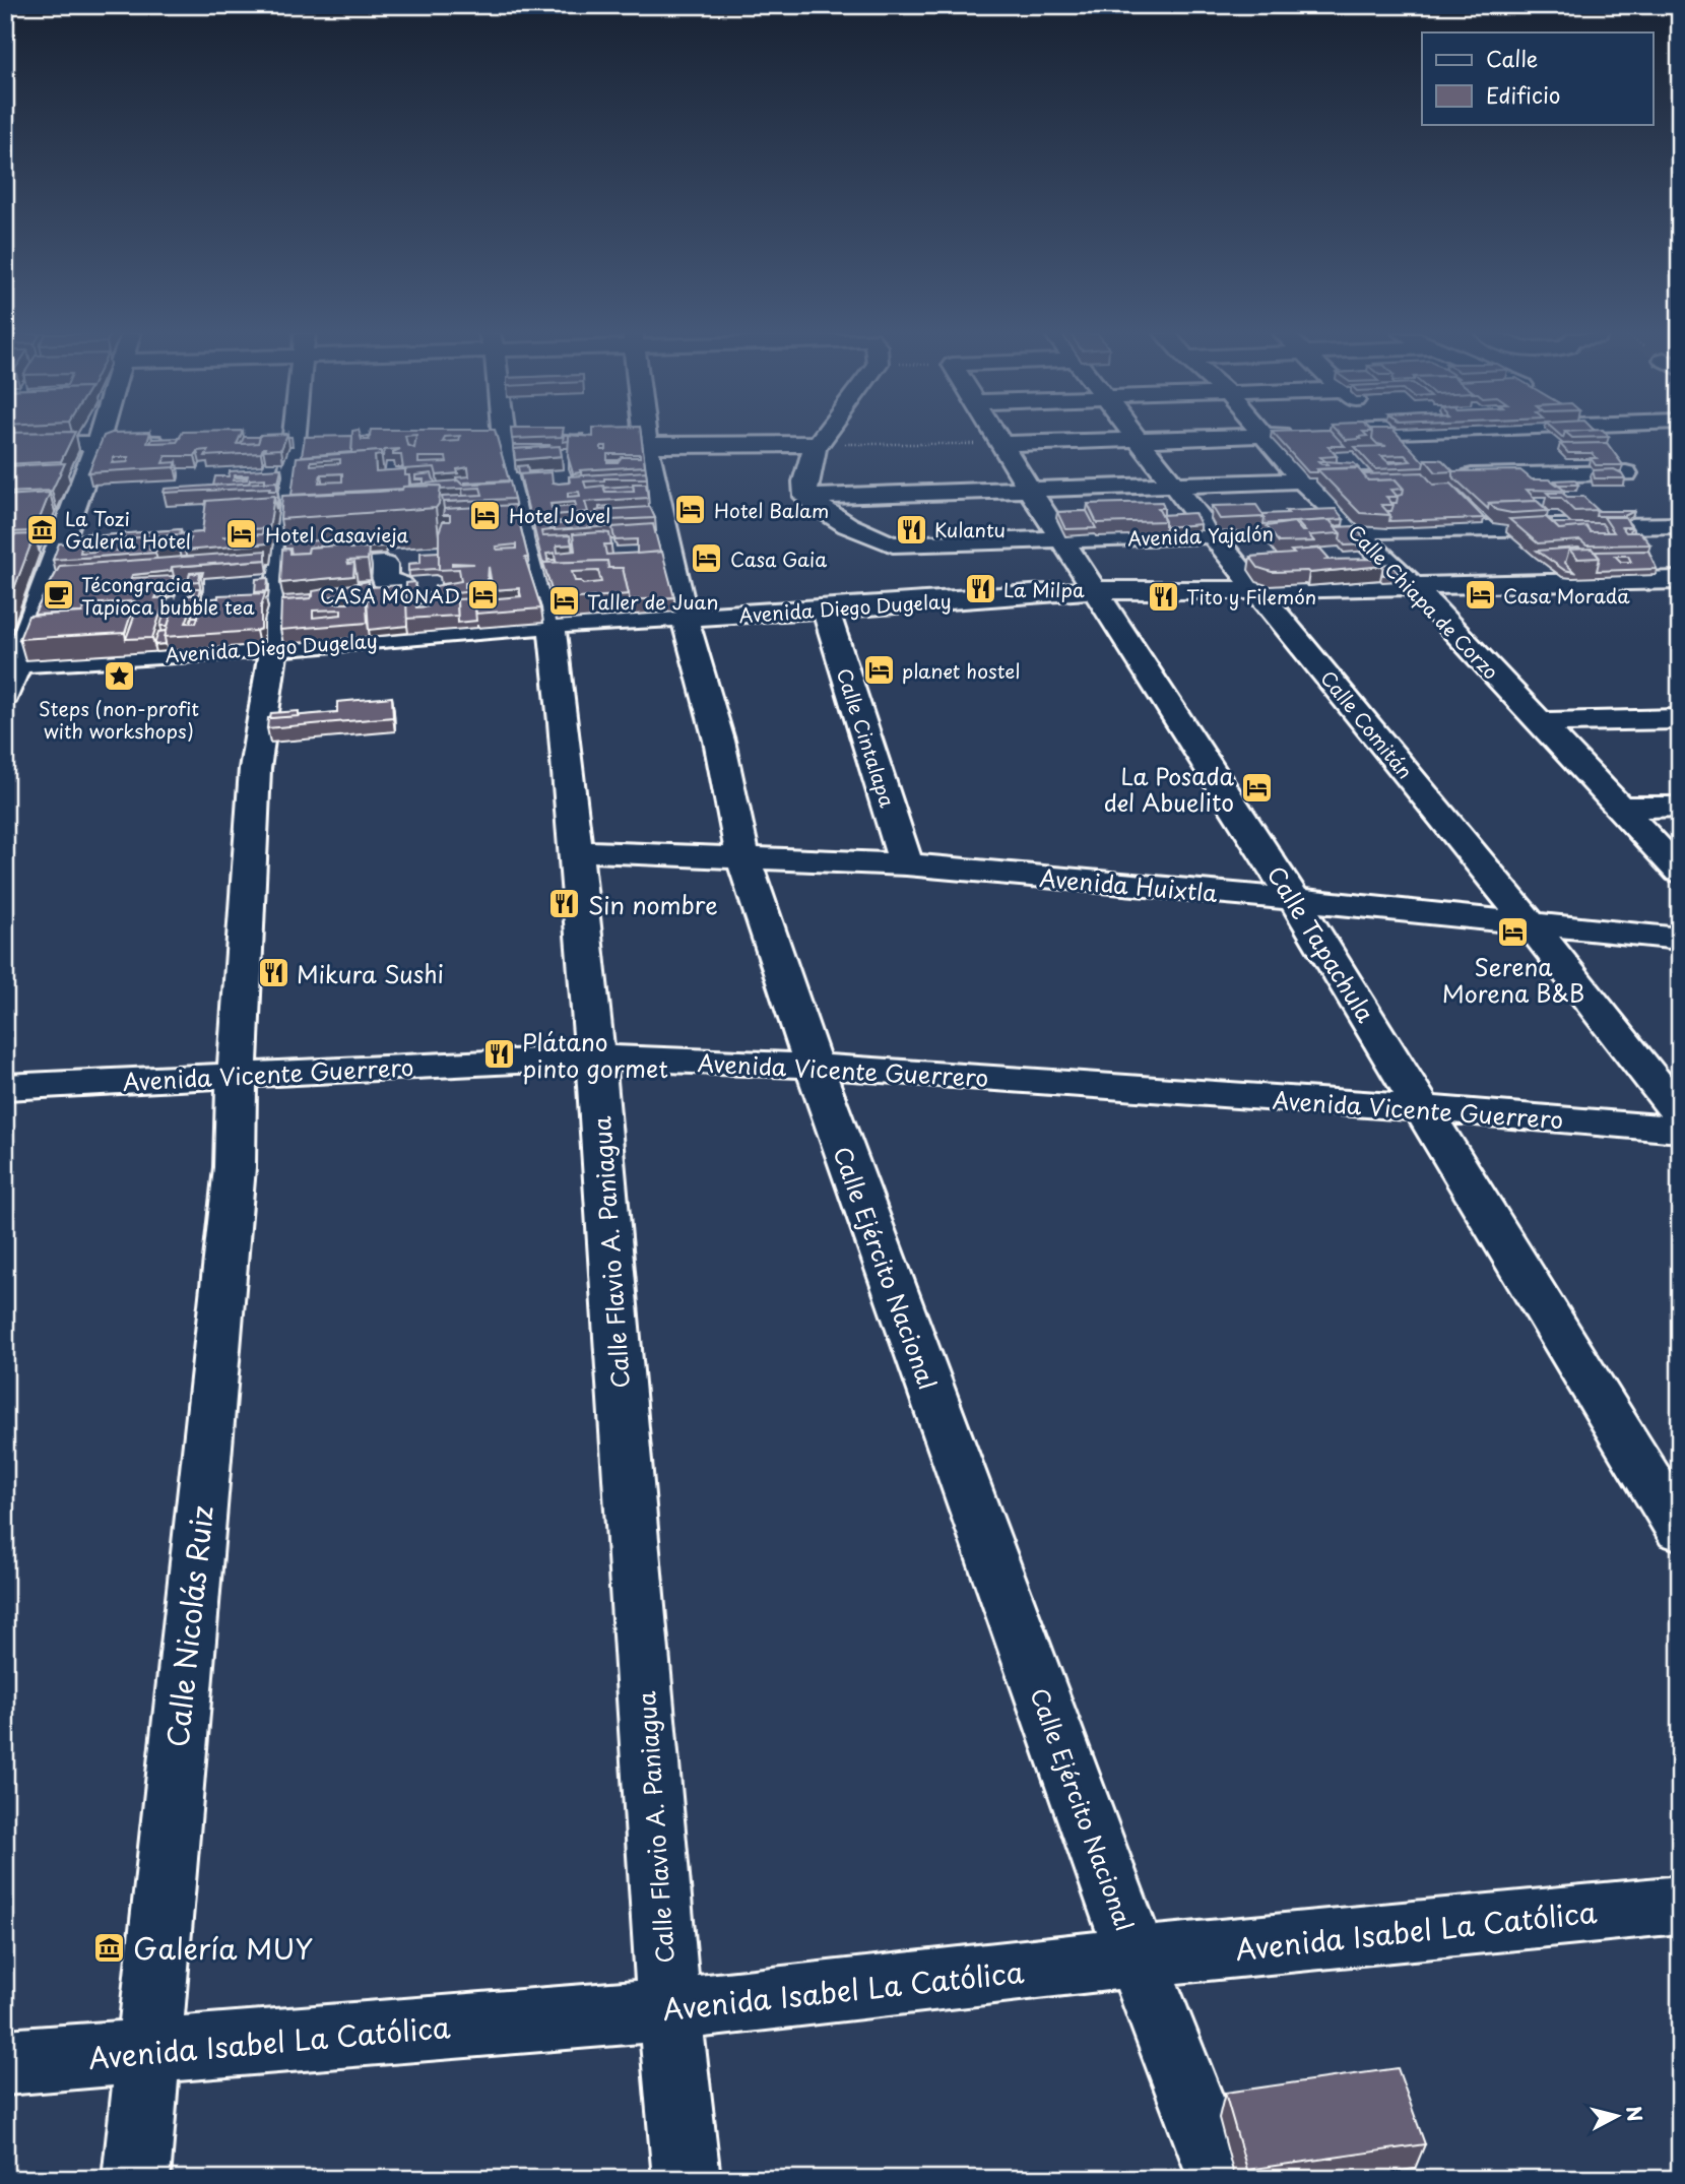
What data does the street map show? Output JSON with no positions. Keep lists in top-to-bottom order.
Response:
{
  "streets": {
    "street": [
      "Avenida Yajalón",
      "Calle Chiapa de Corzo",
      "Avenida Diego Dugelay",
      "Calle Comitán",
      "Calle Cintalapa",
      "Avenida Huixtla",
      "Calle Tapachula",
      "Avenida Vicente Guerrero",
      "Calle Flavio A. Paniagua",
      "Calle Ejército Nacional",
      "Calle Nicolás Ruiz",
      "Avenida Isabel La Católica"
    ]
  },
  "crossings": [
    ["Avenida Yajalón", "Calle Chiapa de Corzo"],
    ["Avenida Yajalón", "Calle Comitán"],
    ["Avenida Yajalón", "Calle Tapachula"],
    ["Calle Chiapa de Corzo", "Avenida Diego Dugelay"],
    ["Avenida Diego Dugelay", "Calle Comitán"],
    ["Avenida Diego Dugelay", "Calle Cintalapa"],
    ["Avenida Diego Dugelay", "Calle Tapachula"],
    ["Avenida Diego Dugelay", "Calle Flavio A. Paniagua"],
    ["Avenida Diego Dugelay", "Calle Ejército Nacional"],
    ["Avenida Diego Dugelay", "Calle Nicolás Ruiz"],
    ["Calle Comitán", "Avenida Huixtla"],
    ["Calle Cintalapa", "Avenida Huixtla"],
    ["Avenida Huixtla", "Calle Tapachula"],
    ["Avenida Huixtla", "Calle Flavio A. Paniagua"],
    ["Avenida Huixtla", "Calle Ejército Nacional"],
    ["Calle Tapachula", "Avenida Vicente Guerrero"],
    ["Avenida Vicente Guerrero", "Calle Flavio A. Paniagua"],
    ["Avenida Vicente Guerrero", "Calle Ejército Nacional"],
    ["Avenida Vicente Guerrero", "Calle Nicolás Ruiz"],
    ["Calle Flavio A. Paniagua", "Avenida Isabel La Católica"],
    ["Calle Ejército Nacional", "Avenida Isabel La Católica"],
    ["Calle Nicolás Ruiz", "Avenida Isabel La Católica"]
  ],
  "places": {
    "hotel": [
      "Hotel Balam",
      "Hotel Jovel",
      "Hotel Casavieja",
      "Casa Gaia",
      "CASA MONAD",
      "Casa Morada",
      "Taller de Juan",
      "planet hostel",
      "La Posada del Abuelito",
      "Serena Morena B&B"
    ],
    "museum": ["La Tozi Galeria Hotel", "Galería MUY"],
    "restaurant": [
      "Kulantu",
      "La Milpa",
      "Tito y Filemón",
      "Sin nombre",
      "Mikura Sushi",
      "Plátano pinto gormet"
    ],
    "cafe": ["Técongracia Tapioca bubble tea"],
    "place": ["Steps (non-profit with workshops)"]
  },
  "legend": ["Calle", "Edificio"],
  "north": "right"
}
